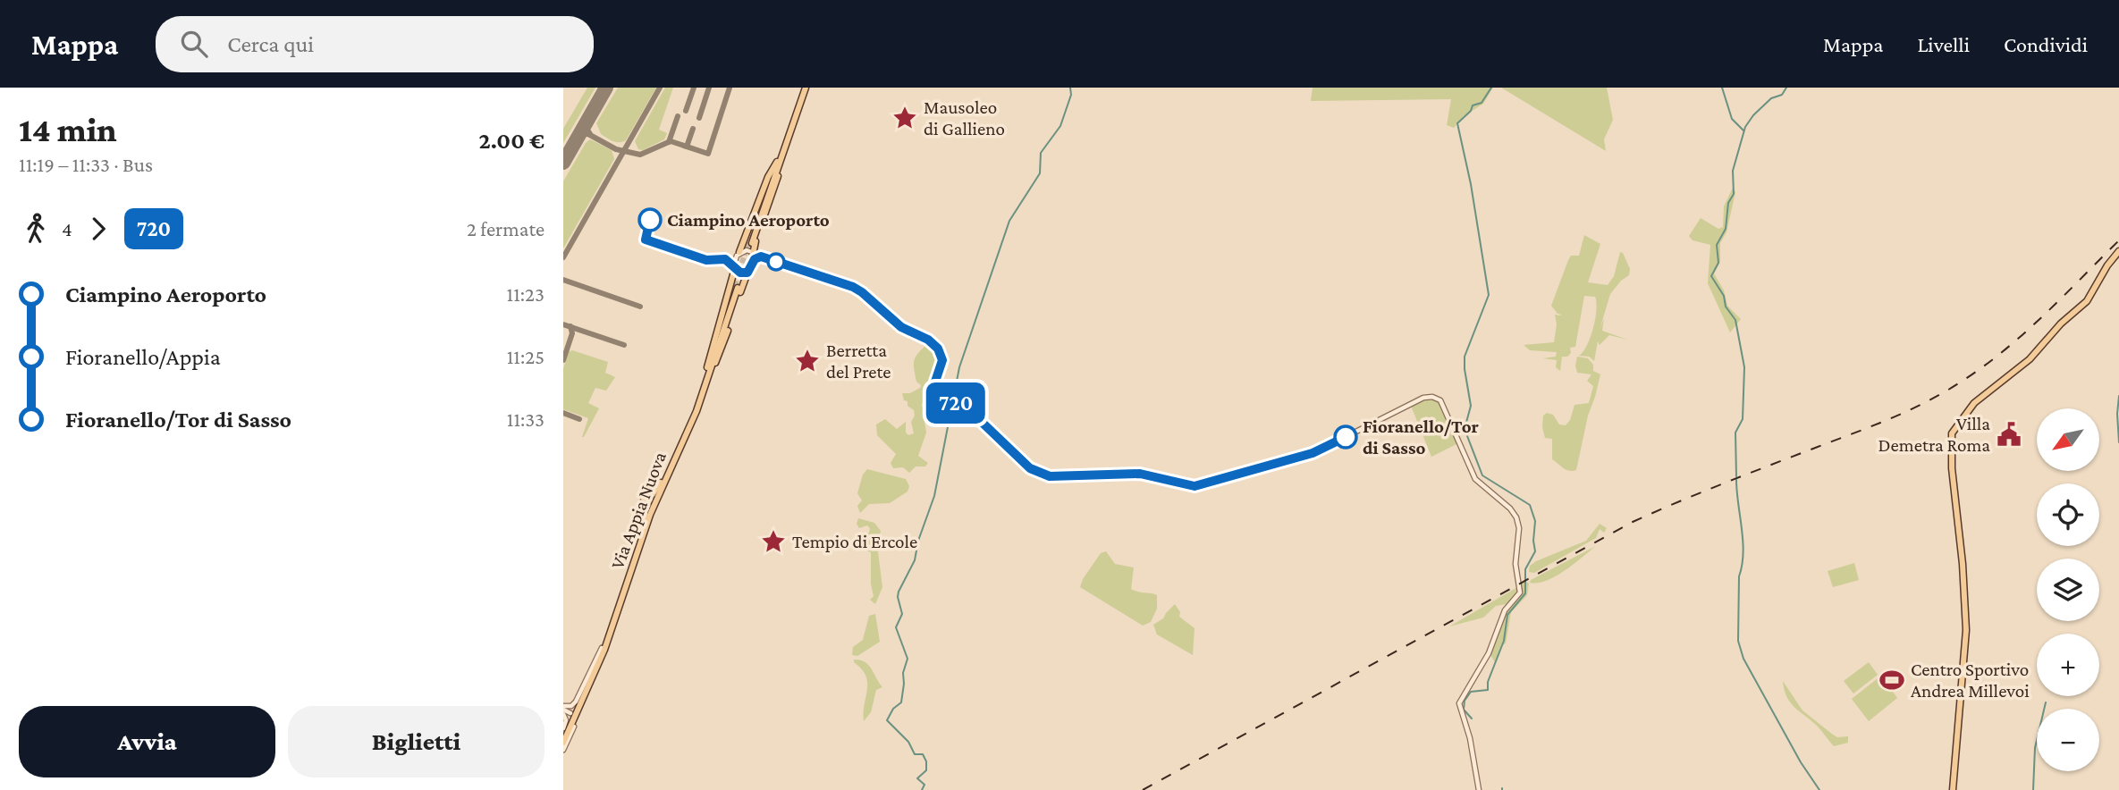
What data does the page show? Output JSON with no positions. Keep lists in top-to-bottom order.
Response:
{
  "streets": {
    "main road": ["Via Appia Nuova"]
  },
  "places": {
    "place": ["Mausoleo di Gallieno", "Berretta del Prete", "Tempio di Ercole"],
    "other": ["Ciampino Aeroporto", "Fioranello/Tor di Sasso"],
    "public building": ["Villa Demetra Roma"],
    "sports": ["Centro Sportivo Andrea Millevoi"]
  },
  "lines": ["bus line 720"],
  "north": "bottom left",
  "page": {
    "header": "Mappa",
    "search": "Cerca qui",
    "nav": ["Mappa", "Livelli", "Condividi"],
    "heading": ["14 min", "11:19 – 11:33 · Bus", "2.00 €"],
    "on_map": "720",
    "legs": ["4", "720", "2 fermate"],
    "list": [
      {
        "name": "Ciampino Aeroporto",
        "value": "11:23"
      },
      {
        "name": "Fioranello/Appia",
        "value": "11:25"
      },
      {
        "name": "Fioranello/Tor di Sasso",
        "value": "11:33"
      }
    ],
    "map_buttons": ["+", "−"],
    "buttons": ["Avvia", "Biglietti"]
  }
}
